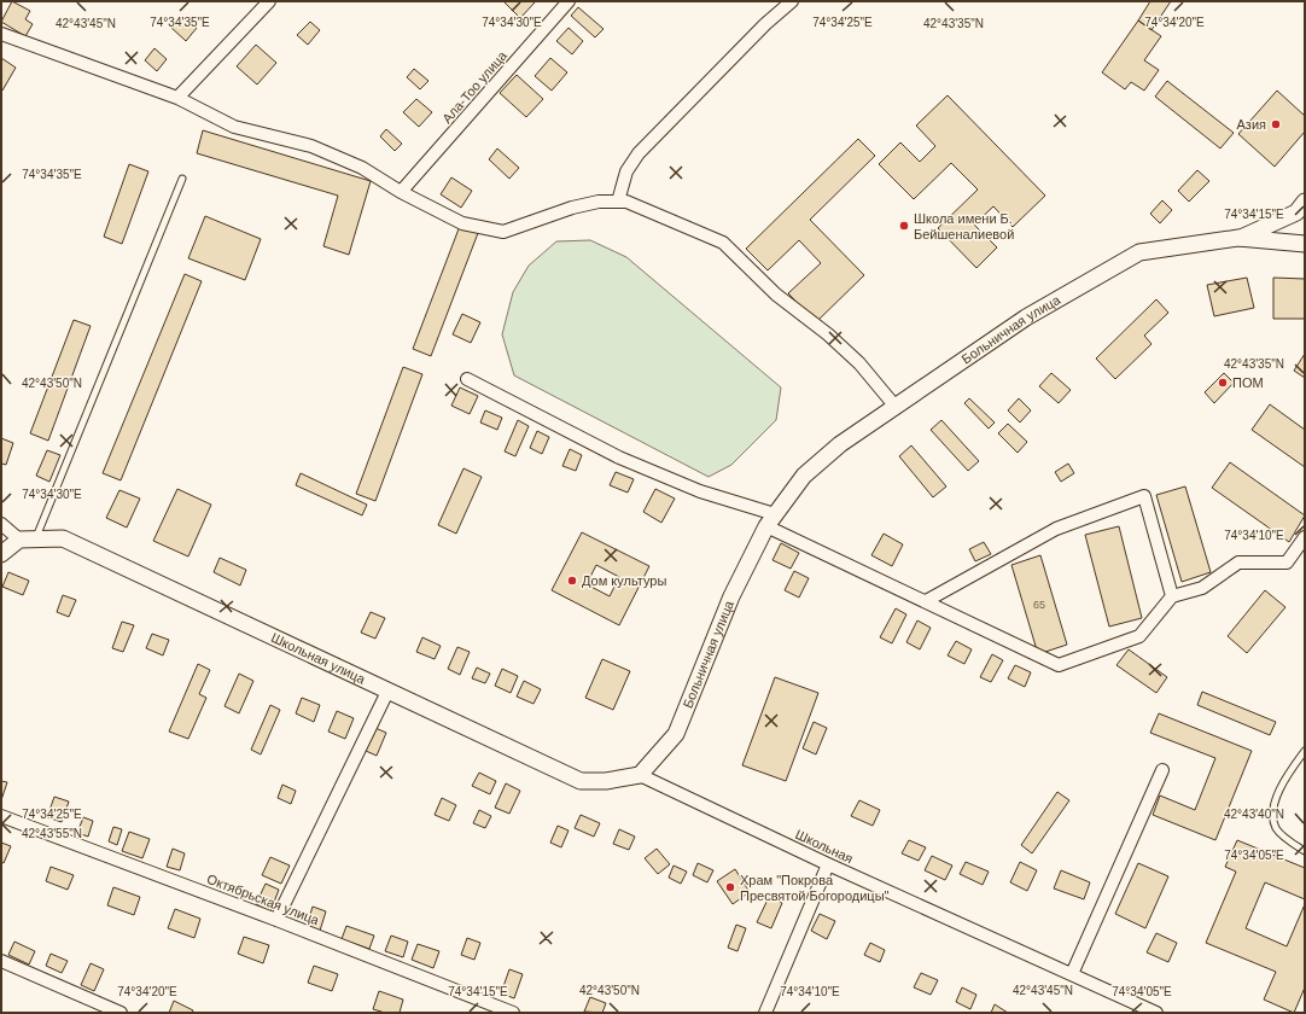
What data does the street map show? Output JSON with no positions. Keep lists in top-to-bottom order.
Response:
{
  "streets": {
    "street": [
      "Ала-Тоо улица",
      "Больничная улица",
      "Школьная улица",
      "Школьная",
      "Октябрьская улица"
    ]
  },
  "crossings": [
    ["Больничная улица", "Школьная улица"],
    ["Больничная улица", "Школьная"],
    ["Школьная улица", "Школьная"]
  ],
  "places": [
    "Азия",
    "Школа имени Б. Бейшеналиевой",
    "ПОМ",
    "Дом культуры",
    "Храм \"Покрова Пресвятой Богородицы\""
  ],
  "house_numbers": ["65"],
  "coordinates": [
    "74°34'35\"E",
    "74°34'30\"E",
    "74°34'25\"E",
    "74°34'20\"E",
    "42°43'45\"N",
    "42°43'35\"N",
    "74°34'15\"E",
    "42°43'50\"N",
    "74°34'10\"E",
    "42°43'40\"N",
    "42°43'55\"N",
    "74°34'05\"E"
  ]
}
